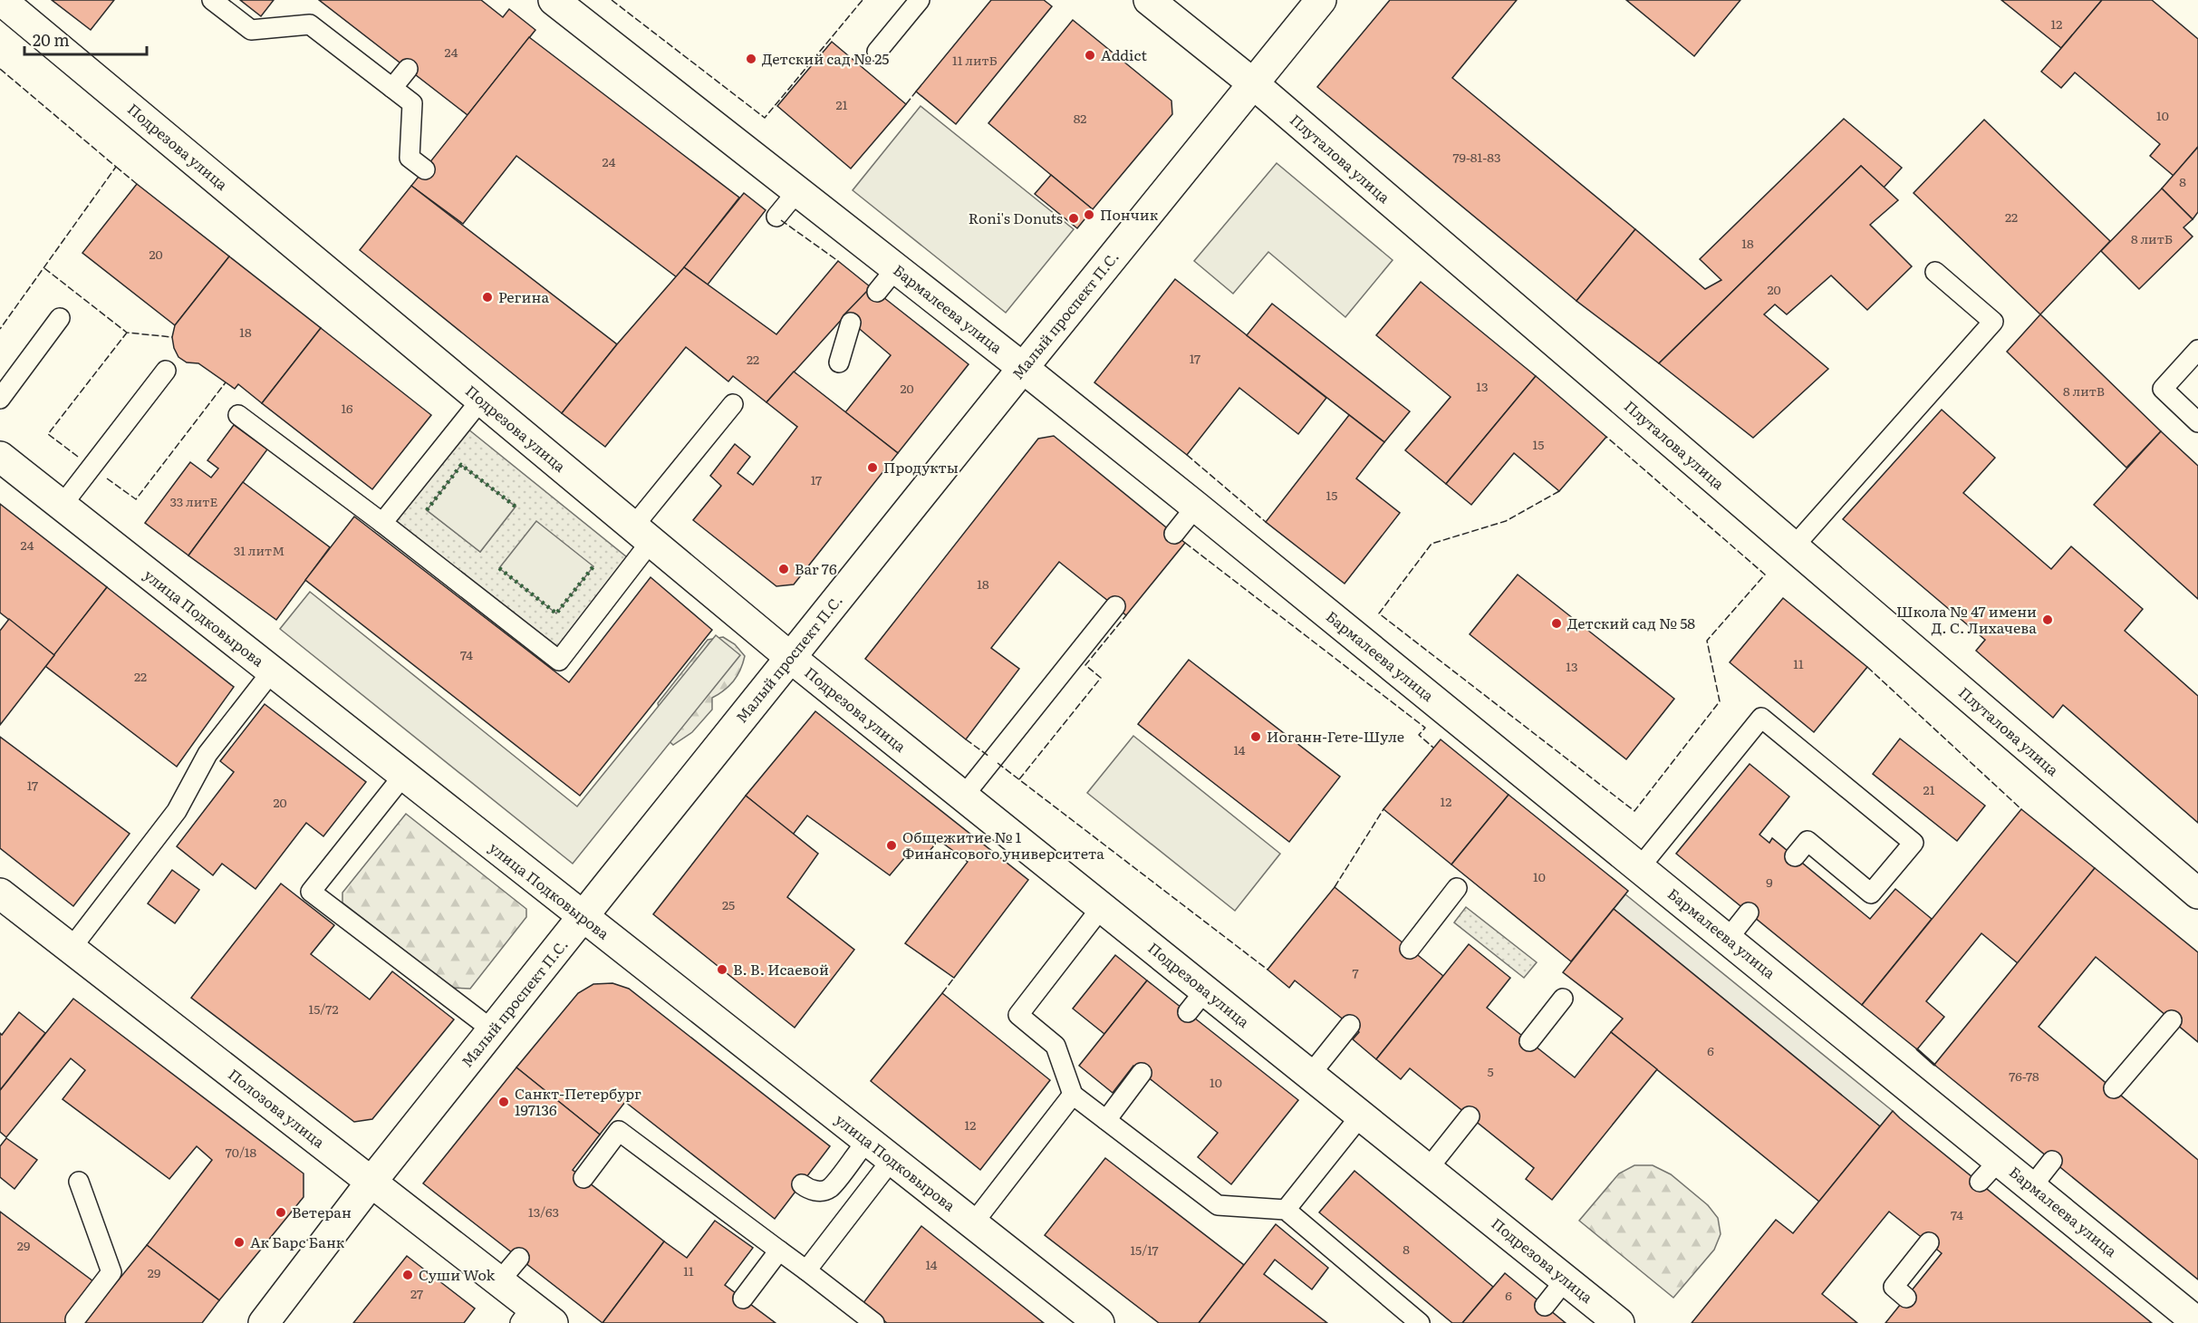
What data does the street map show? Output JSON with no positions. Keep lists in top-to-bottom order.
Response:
{
  "streets": {
    "street": [
      "Подрезова улица",
      "Плуталова улица",
      "Бармалеева улица",
      "Малый проспект П.С.",
      "улица Подковырова",
      "Полозова улица"
    ]
  },
  "crossings": [
    ["Подрезова улица", "Малый проспект П.С."],
    ["Плуталова улица", "Малый проспект П.С."],
    ["Бармалеева улица", "Малый проспект П.С."],
    ["Малый проспект П.С.", "улица Подковырова"],
    ["Малый проспект П.С.", "Полозова улица"]
  ],
  "places": [
    "Addict",
    "Детский сад № 25",
    "Пончик",
    "Roni's Donuts",
    "Регина",
    "Продукты",
    "Bar 76",
    "Школа № 47 имени Д. С. Лихачева",
    "Детский сад № 58",
    "Иоганн-Гете-Шуле",
    "Общежитие № 1 Финансового университета",
    "В. В. Исаевой",
    "Санкт-Петербург 197136",
    "Ветеран",
    "Ак Барс Банк",
    "Суши Wok"
  ],
  "house_numbers": [
    "12",
    "24",
    "11 литБ",
    "21",
    "10",
    "82",
    "79-81-83",
    "24",
    "8",
    "22",
    "8 литБ",
    "18",
    "20",
    "20",
    "18",
    "17",
    "22",
    "13",
    "20",
    "8 литВ",
    "16",
    "15",
    "17",
    "15",
    "33 литЕ",
    "24",
    "31 литМ",
    "18",
    "74",
    "11",
    "13",
    "22",
    "14",
    "17",
    "21",
    "12",
    "20",
    "10",
    "9",
    "25",
    "7",
    "15/72",
    "6",
    "5",
    "76-78",
    "10",
    "12",
    "70/18",
    "13/63",
    "74",
    "29",
    "8",
    "15/17",
    "14",
    "11",
    "29",
    "27",
    "6"
  ],
  "scale_bar": "20 m"
}
